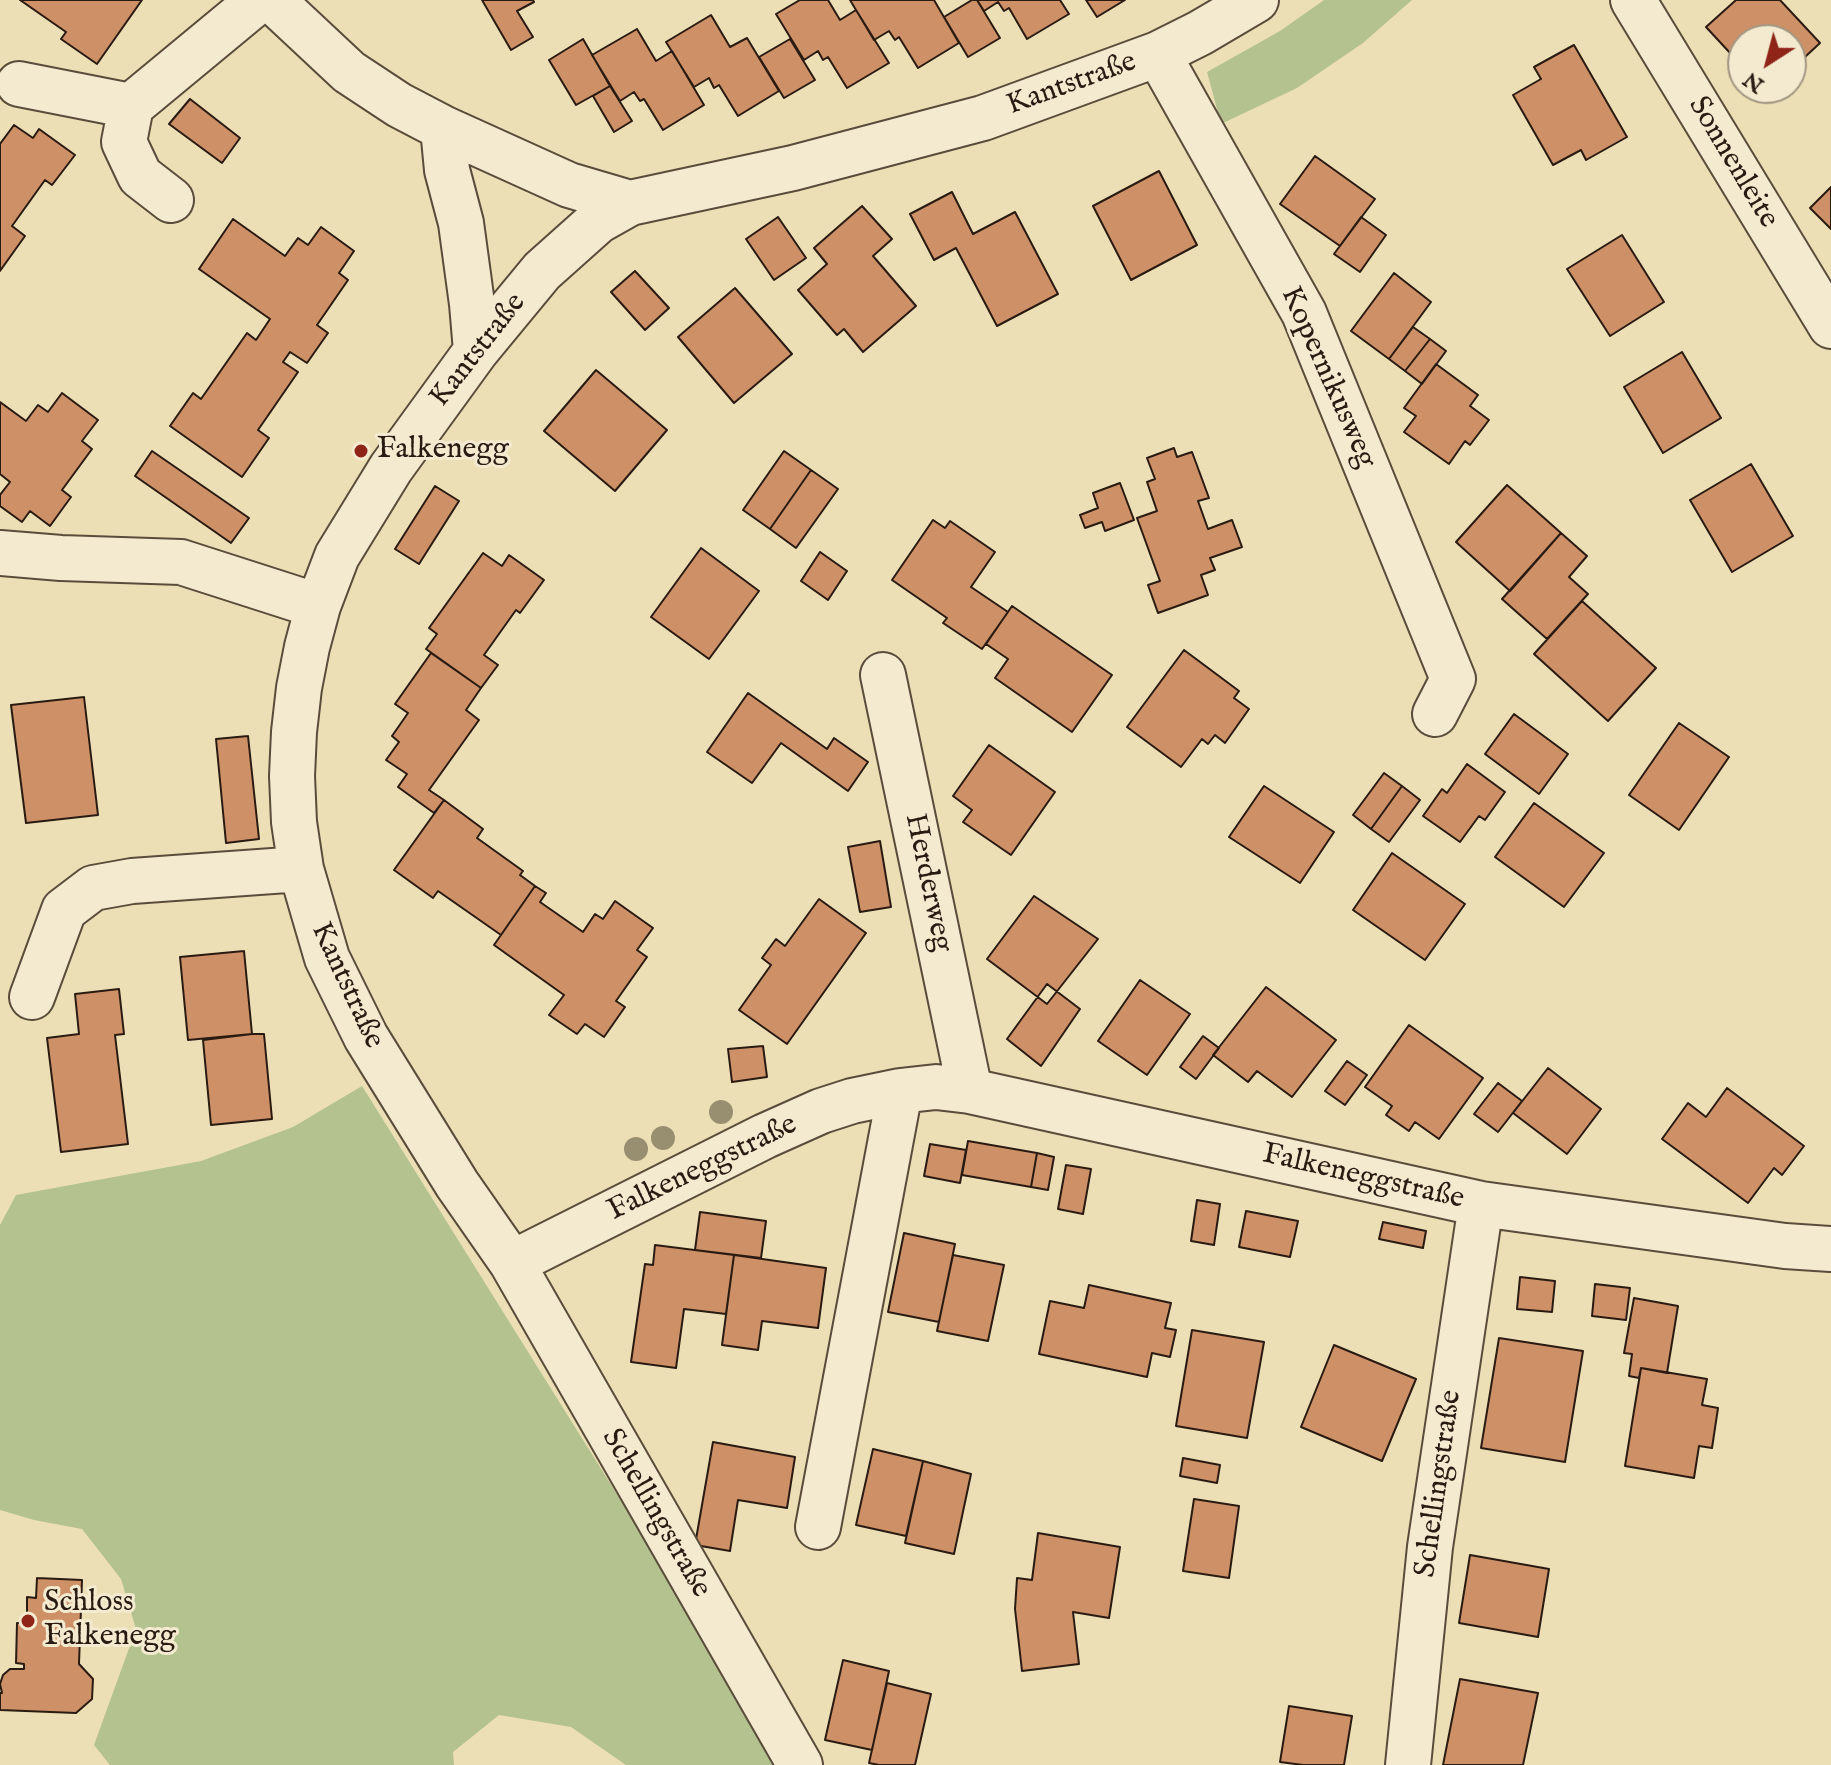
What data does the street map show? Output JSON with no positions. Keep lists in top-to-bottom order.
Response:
{
  "streets": {
    "street": [
      "Kantstraße",
      "Sonnenleite",
      "Kopernikusweg",
      "Herderweg",
      "Falkeneggstraße",
      "Schellingstraße"
    ]
  },
  "crossings": [
    ["Kantstraße", "Kopernikusweg"],
    ["Kantstraße", "Falkeneggstraße"],
    ["Kantstraße", "Schellingstraße"],
    ["Herderweg", "Falkeneggstraße"],
    ["Falkeneggstraße", "Schellingstraße"]
  ],
  "places": ["Falkenegg", "Schloss Falkenegg"],
  "north": "bottom left"
}
